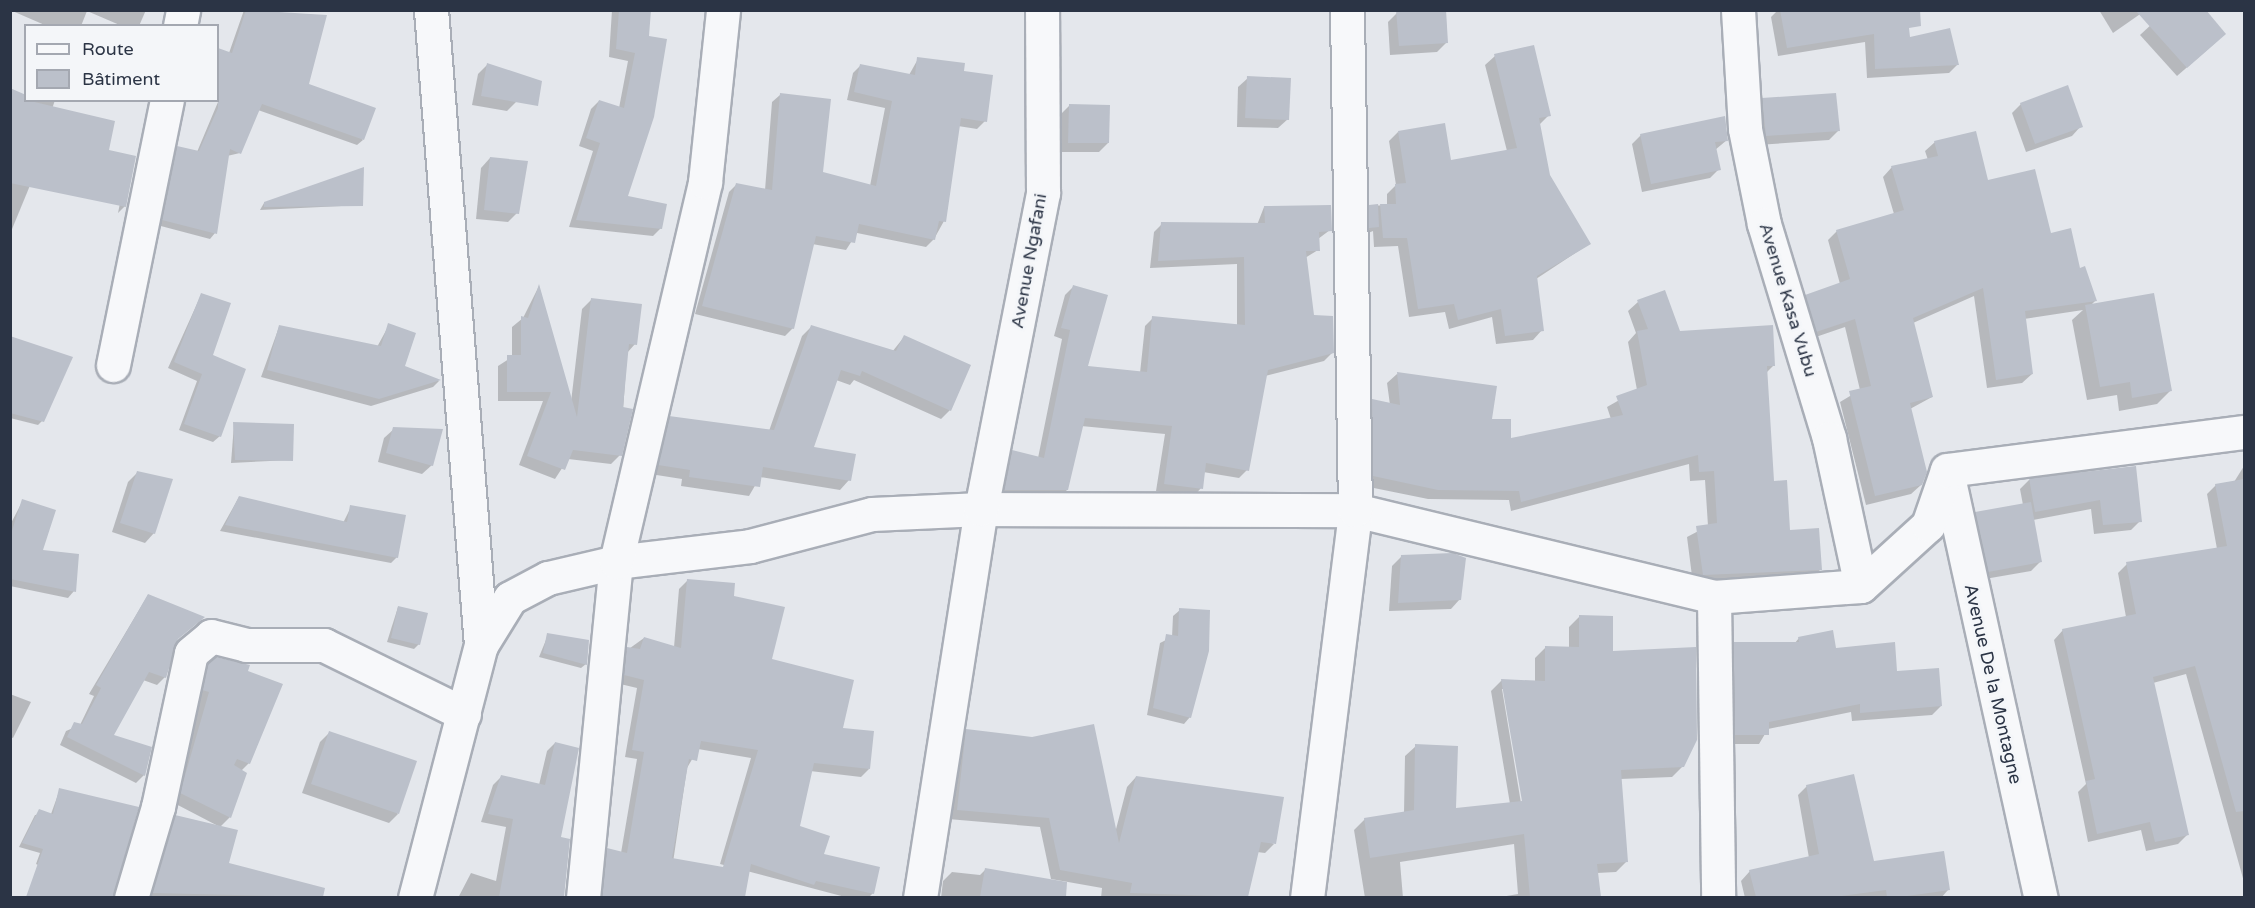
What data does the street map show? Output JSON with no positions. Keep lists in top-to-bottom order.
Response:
{
  "streets": {
    "street": ["Avenue Ngafani", "Avenue Kasa Vubu", "Avenue De la Montagne"]
  },
  "legend": ["Route", "Bâtiment"]
}
